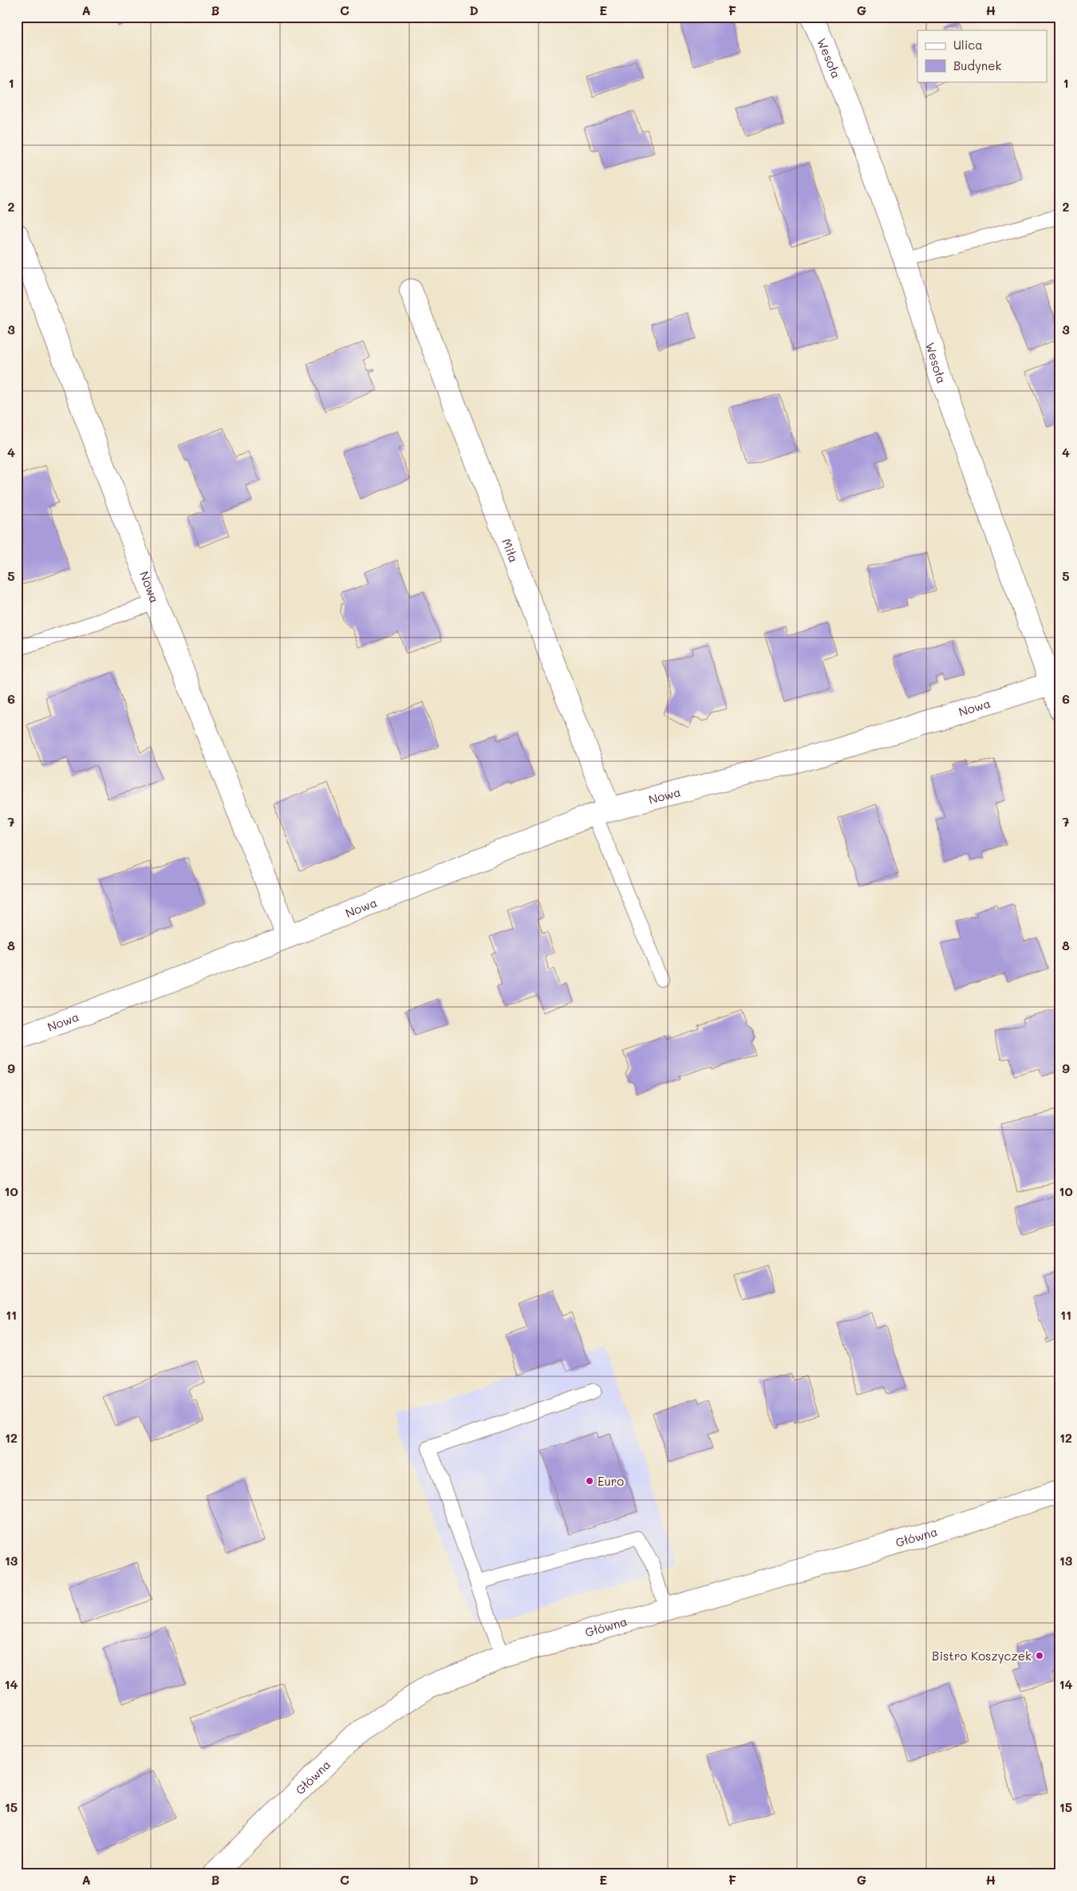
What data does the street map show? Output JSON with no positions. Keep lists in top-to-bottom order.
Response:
{
  "streets": {
    "street": [
      "Wesoła",
      "Miła",
      "Nowa",
      "Główna"
    ]
  },
  "crossings": [
    ["Wesoła", "Nowa"],
    ["Miła", "Nowa"]
  ],
  "places": ["Euro", "Bistro Koszyczek"],
  "legend": ["Ulica", "Budynek"],
  "grid": {
    "columns": [
      "A",
      "B",
      "C",
      "D",
      "E",
      "F",
      "G",
      "H"
    ],
    "rows": [
      "1",
      "2",
      "3",
      "4",
      "5",
      "6",
      "7",
      "8",
      "9",
      "10",
      "11",
      "12",
      "13",
      "14",
      "15"
    ]
  }
}
